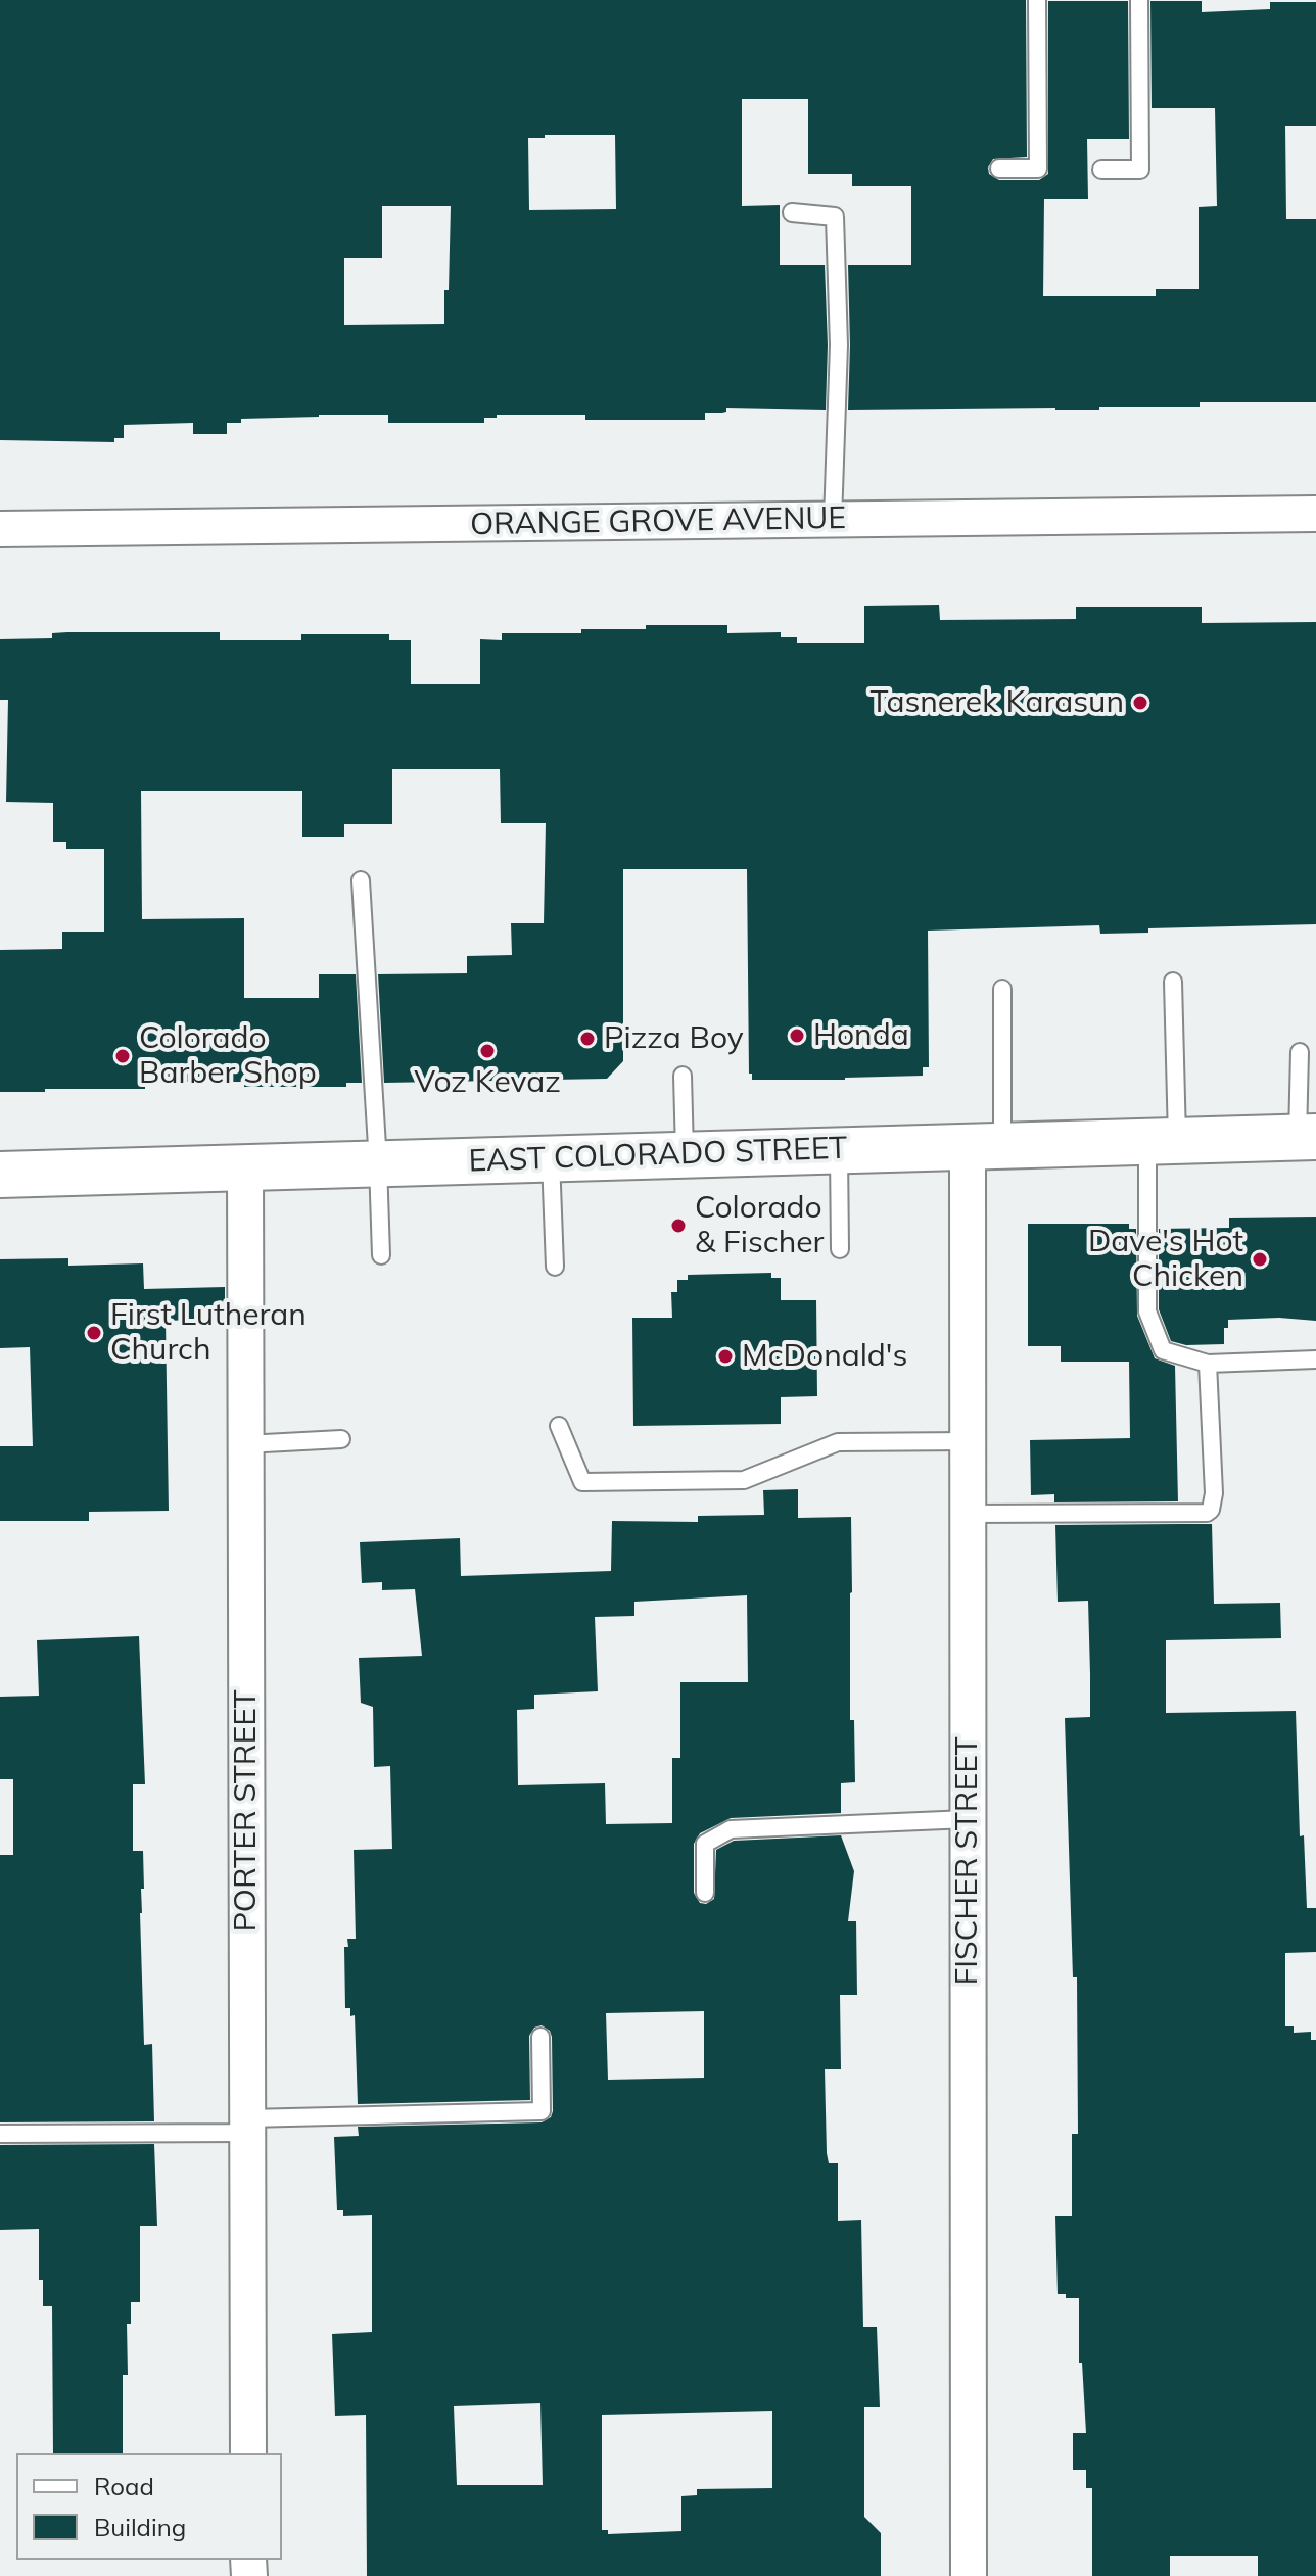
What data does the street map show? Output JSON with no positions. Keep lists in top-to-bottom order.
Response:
{
  "streets": {
    "main road": ["EAST COLORADO STREET"],
    "street": ["ORANGE GROVE AVENUE", "PORTER STREET", "FISCHER STREET"]
  },
  "crossings": [
    ["EAST COLORADO STREET", "PORTER STREET"],
    ["EAST COLORADO STREET", "FISCHER STREET"]
  ],
  "places": [
    "Tasnerek Karasun",
    "Honda",
    "Pizza Boy",
    "Voz Kevaz",
    "Colorado Barber Shop",
    "Colorado & Fischer",
    "Dave's Hot Chicken",
    "First Lutheran Church",
    "McDonald's"
  ],
  "legend": ["Road", "Building"]
}
